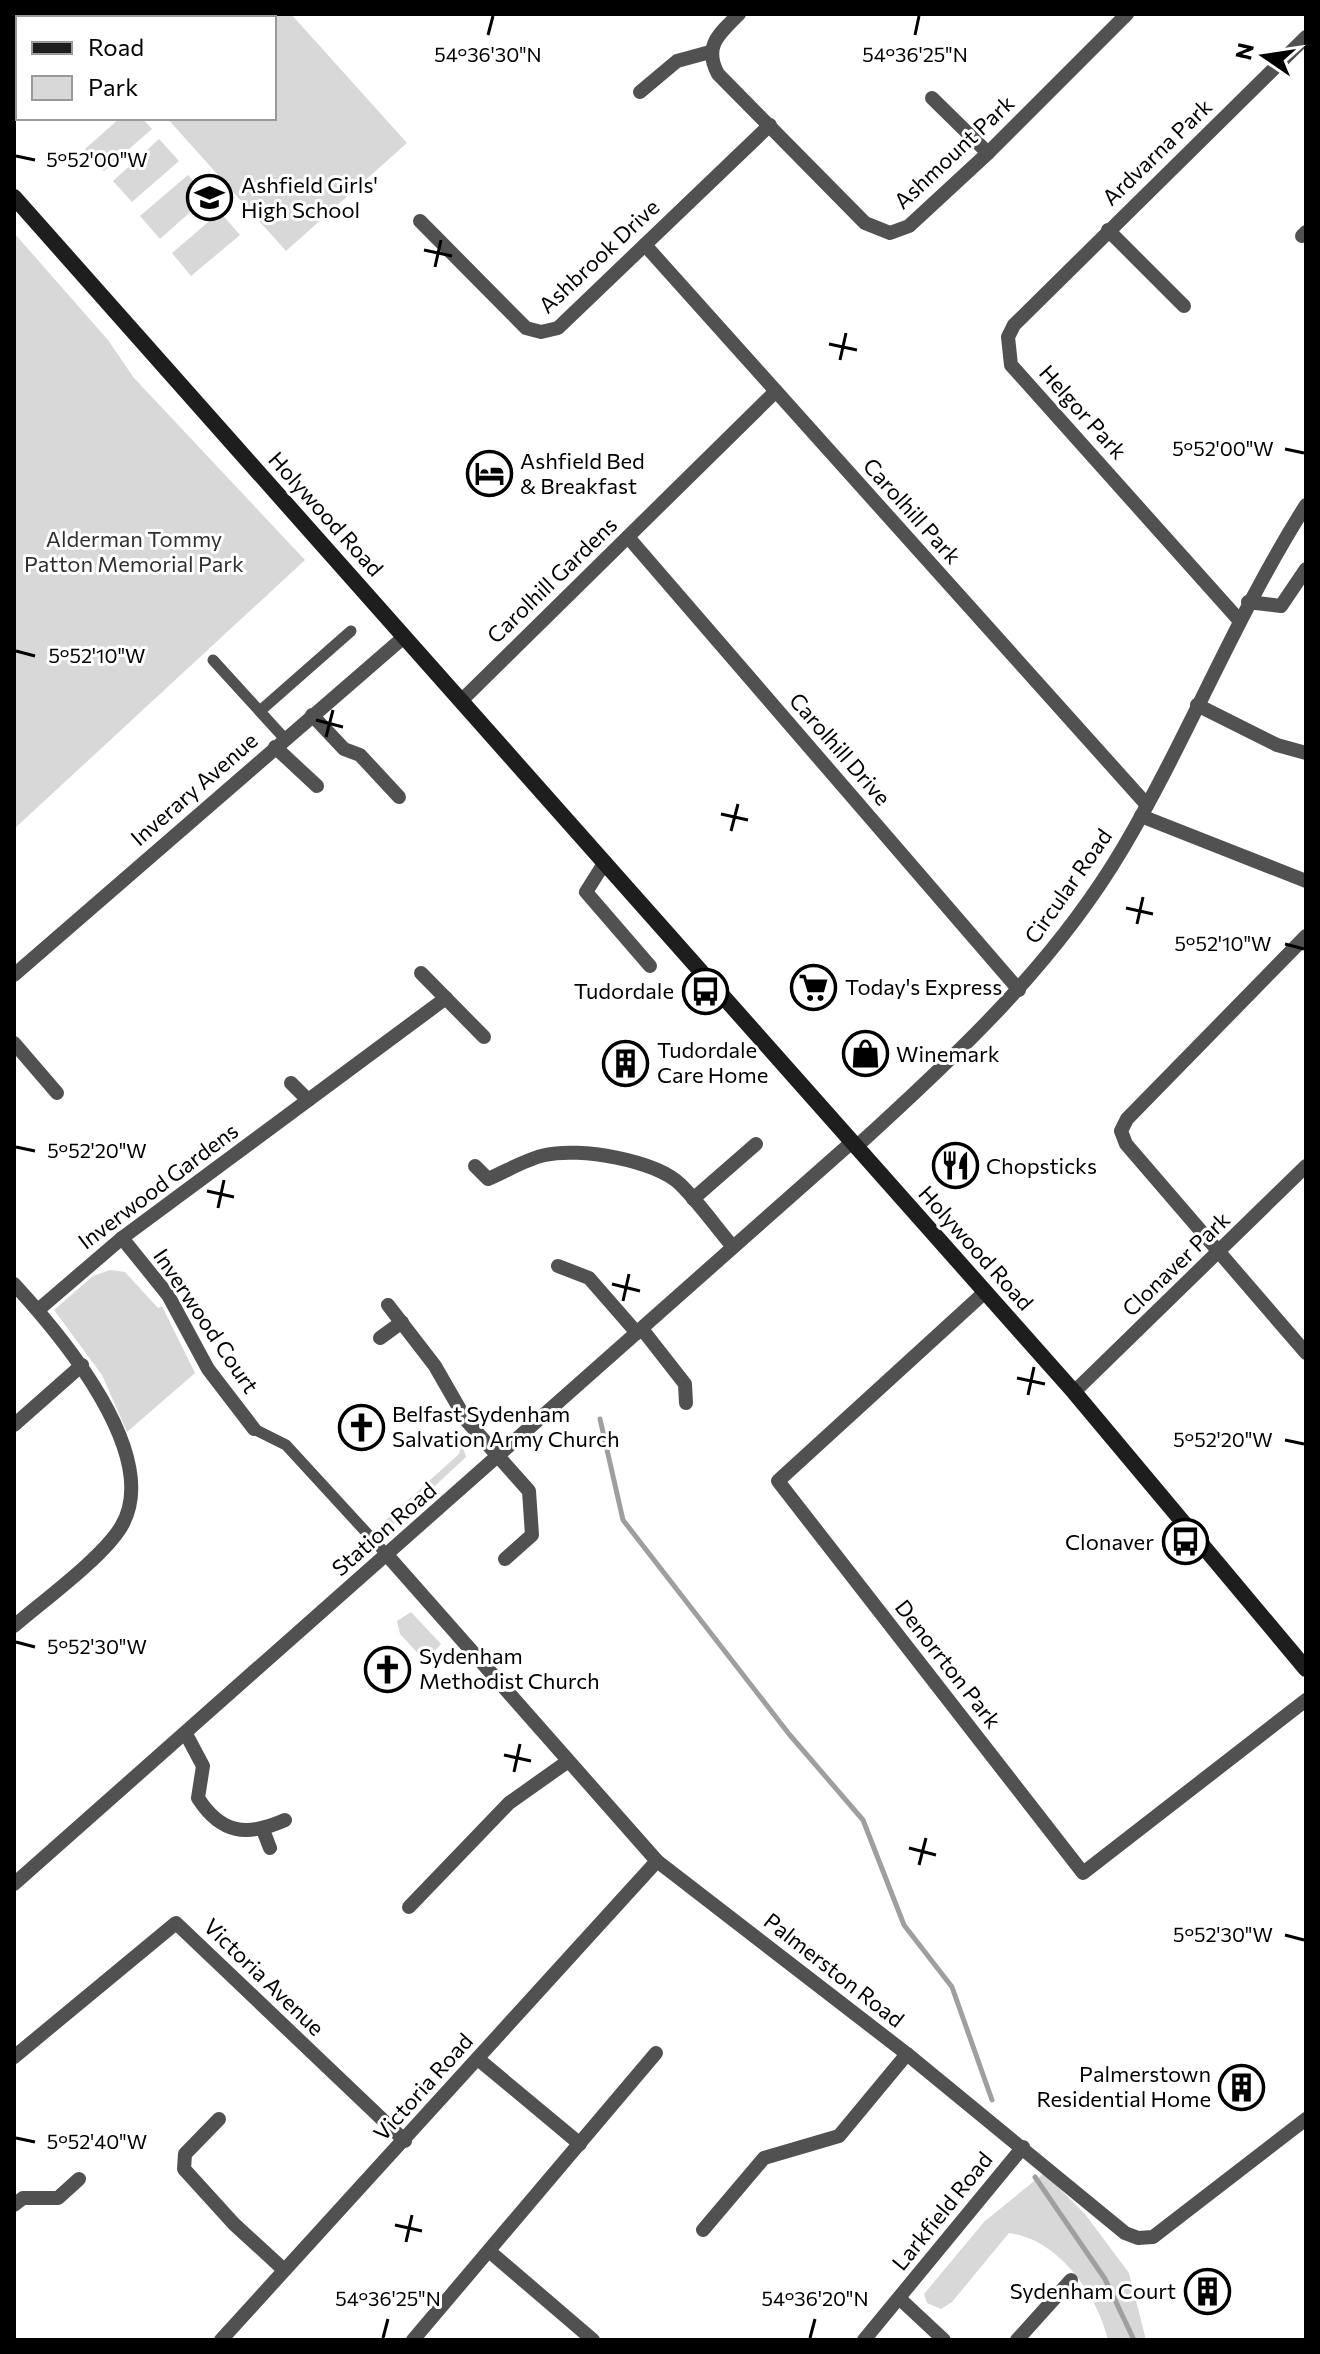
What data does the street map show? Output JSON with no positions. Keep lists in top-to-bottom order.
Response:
{
  "streets": {
    "main road": ["Holywood Road"],
    "street": [
      "Ashmount Park",
      "Ardvarna Park",
      "Ashbrook Drive",
      "Helgor Park",
      "Carolhill Park",
      "Carolhill Gardens",
      "Carolhill Drive",
      "Inverary Avenue",
      "Circular Road",
      "Inverwood Gardens",
      "Clonaver Park",
      "Inverwood Court",
      "Station Road",
      "Denorrton Park",
      "Palmerston Road",
      "Victoria Avenue",
      "Victoria Road",
      "Larkfield Road"
    ]
  },
  "crossings": [
    ["Ashmount Park", "Ashbrook Drive"],
    ["Ardvarna Park", "Helgor Park"],
    ["Ashbrook Drive", "Carolhill Park"],
    ["Helgor Park", "Circular Road"],
    ["Carolhill Park", "Carolhill Gardens"],
    ["Carolhill Park", "Circular Road"],
    ["Holywood Road", "Carolhill Gardens"],
    ["Holywood Road", "Inverary Avenue"],
    ["Holywood Road", "Circular Road"],
    ["Holywood Road", "Clonaver Park"],
    ["Holywood Road", "Station Road"],
    ["Holywood Road", "Denorrton Park"],
    ["Carolhill Gardens", "Carolhill Drive"],
    ["Carolhill Drive", "Circular Road"],
    ["Circular Road", "Station Road"],
    ["Inverwood Gardens", "Inverwood Court"],
    ["Station Road", "Palmerston Road"],
    ["Palmerston Road", "Victoria Road"],
    ["Palmerston Road", "Larkfield Road"],
    ["Victoria Avenue", "Victoria Road"]
  ],
  "parks": ["Alderman Tommy Patton Memorial Park"],
  "places": {
    "school or university": ["Ashfield Girls' High School"],
    "hotel": ["Ashfield Bed & Breakfast"],
    "supermarket": ["Today's Express"],
    "bus stop": ["Tudordale", "Clonaver"],
    "shop": ["Winemark"],
    "building": ["Tudordale Care Home", "Palmerstown Residential Home", "Sydenham Court"],
    "restaurant": ["Chopsticks"],
    "church": ["Belfast Sydenham Salvation Army Church", "Sydenham Methodist Church"]
  },
  "legend": ["Road", "Park"],
  "north": "left",
  "coordinates": [
    "54°36'30\"N",
    "54°36'25\"N",
    "5°52'00\"W",
    "5°52'10\"W",
    "5°52'20\"W",
    "5°52'30\"W",
    "5°52'40\"W",
    "54°36'20\"N"
  ]
}
